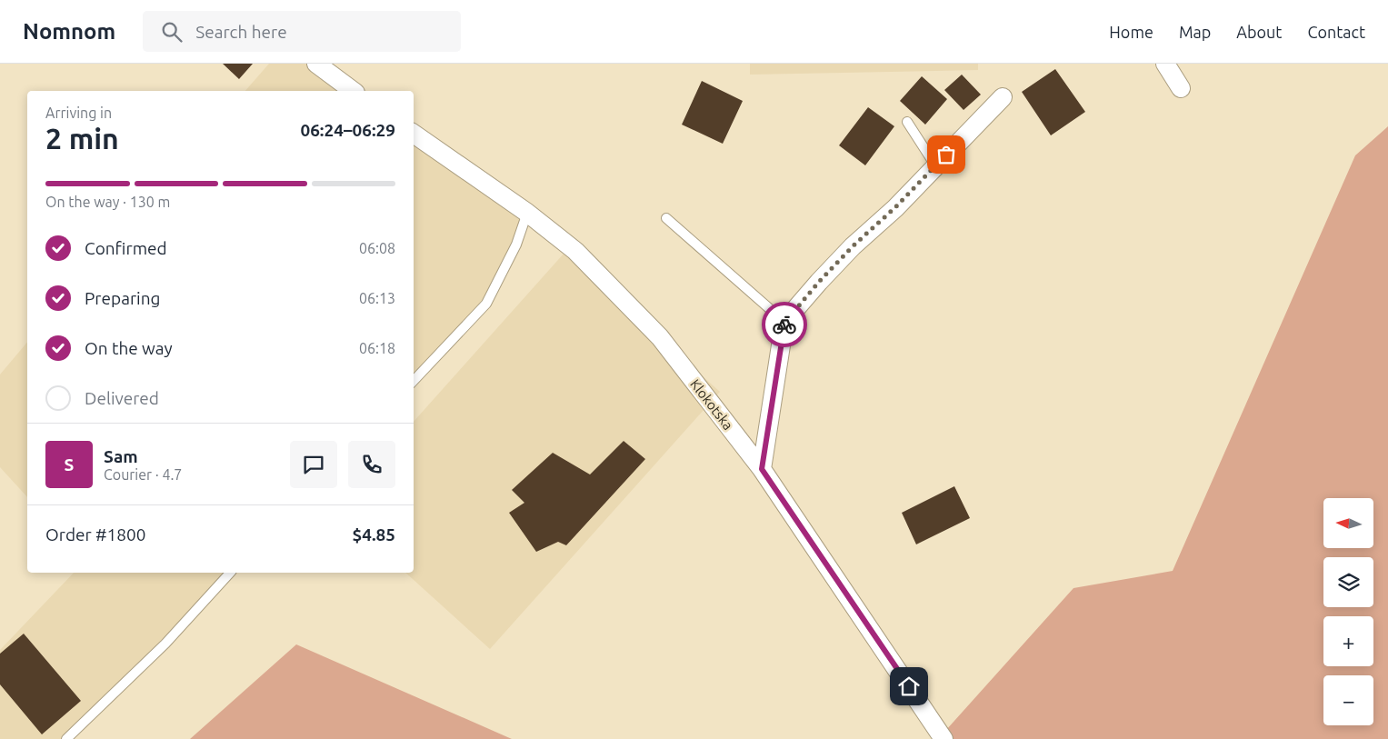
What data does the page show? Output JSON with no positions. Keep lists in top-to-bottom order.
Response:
{
  "streets": {
    "street": ["Klokotska"]
  },
  "north": "left",
  "page": {
    "header": "Nomnom",
    "search": "Search here",
    "nav": [
      "Home",
      "Map",
      "About",
      "Contact"
    ],
    "heading": ["2 min", "Arriving in", "06:24–06:29"],
    "panel": [
      "Sam",
      "Courier · 4.7",
      "Order #1800",
      "$4.85"
    ],
    "bar": "On the way · 130 m",
    "list": [
      ["Confirmed", "06:08"],
      ["Preparing", "06:13"],
      ["On the way", "06:18"],
      "Delivered"
    ],
    "round": "S",
    "map_buttons": ["+", "−"]
  }
}
